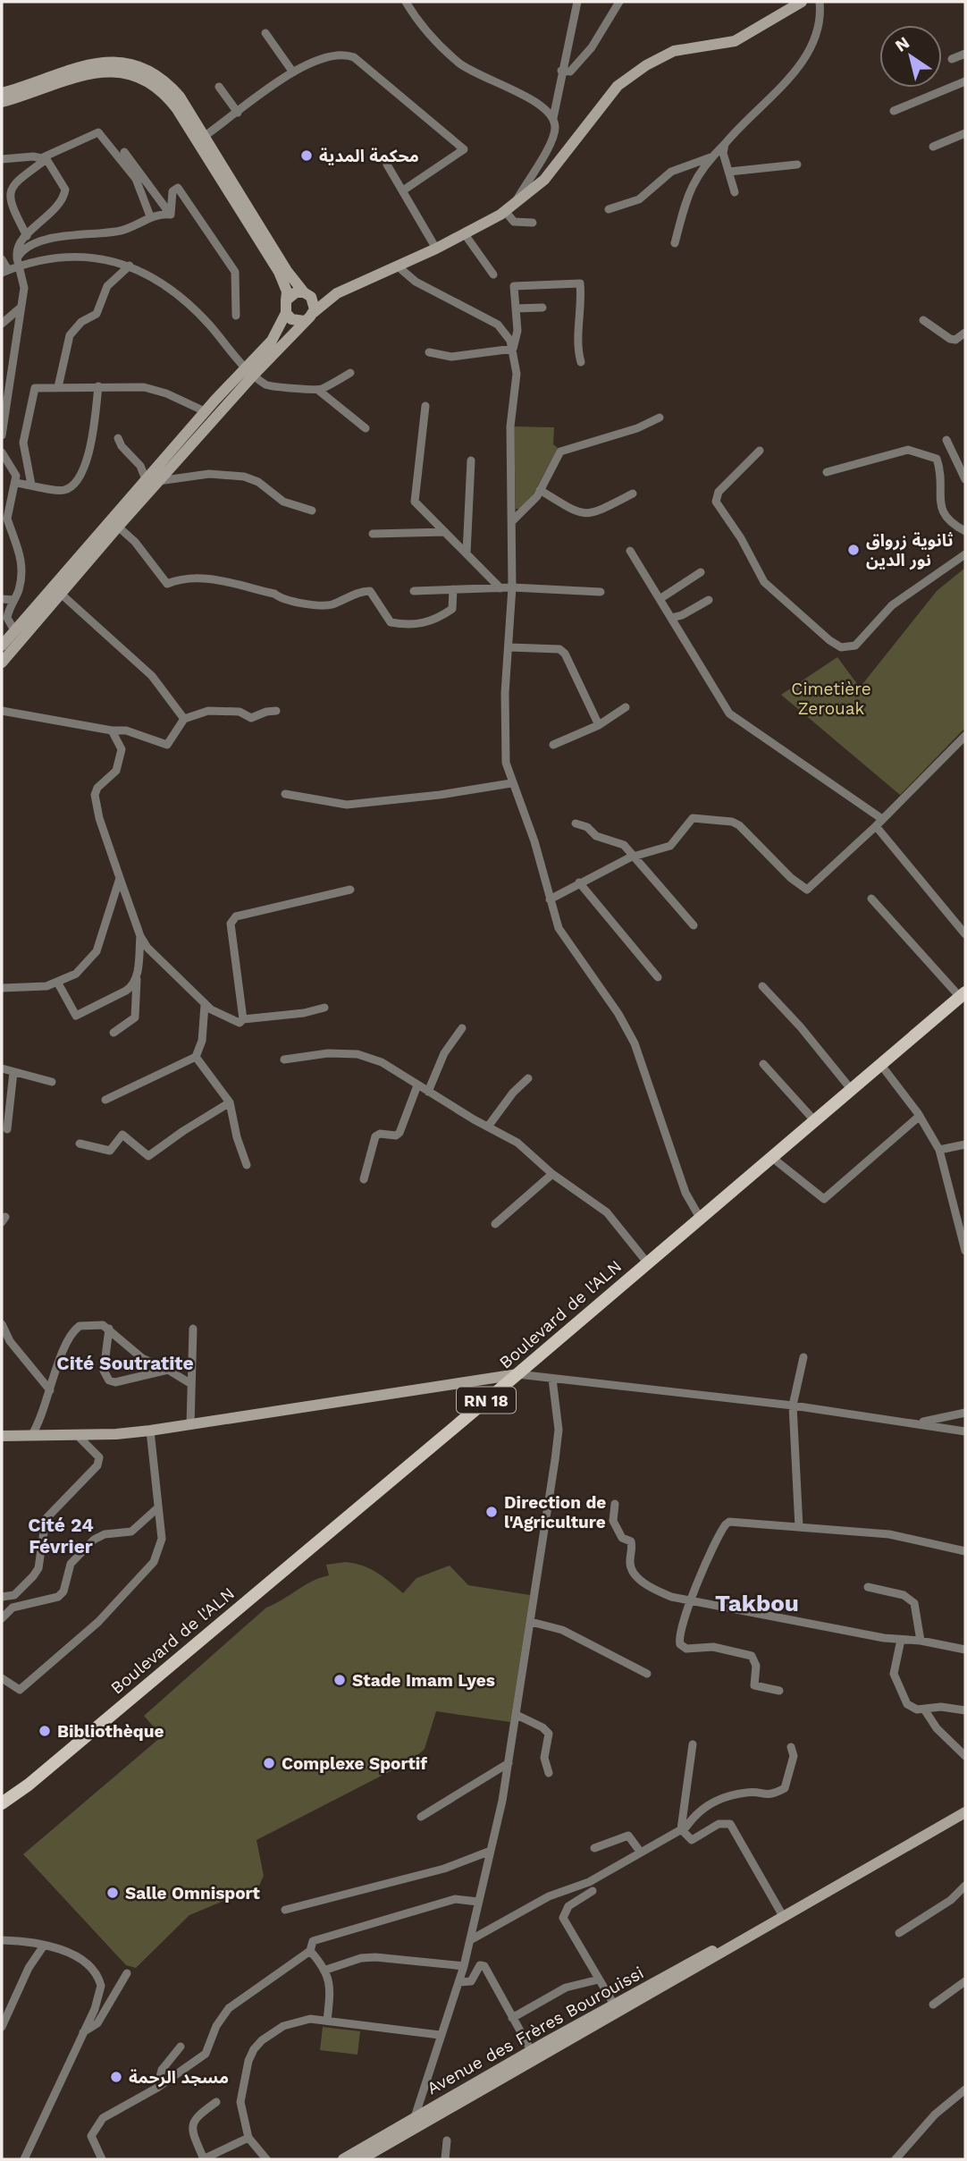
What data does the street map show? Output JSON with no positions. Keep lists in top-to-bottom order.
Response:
{
  "streets": {
    "main road": ["Boulevard de l'ALN", "RN 18", "Avenue des Frères Bourouissi"]
  },
  "districts": ["Cité Soutratite", "Cité 24 Février", "Takbou"],
  "parks": ["Cimetière Zerouak"],
  "places": [
    "محكمة المدية",
    "ثانوية زرواق نور الدين",
    "Direction de l'Agriculture",
    "Stade Imam Lyes",
    "Bibliothèque",
    "Complexe Sportif",
    "Salle Omnisport",
    "مسجد الرحمة"
  ],
  "north": "top left"
}
